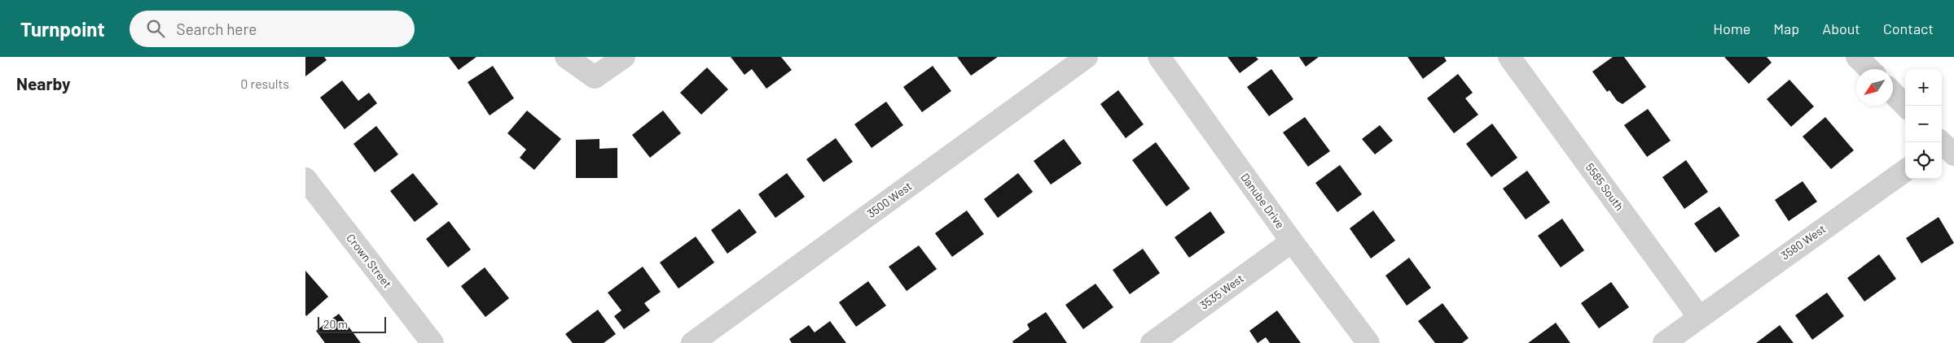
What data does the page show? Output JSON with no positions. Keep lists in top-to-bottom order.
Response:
{
  "streets": {
    "street": [
      "5585 South",
      "3500 West",
      "Danube Drive",
      "3580 West",
      "Crown Street",
      "3535 West"
    ]
  },
  "crossings": [
    ["5585 South", "3580 West"],
    ["Danube Drive", "3535 West"]
  ],
  "scale_bar": "20 m",
  "north": "bottom left",
  "page": {
    "header": "Turnpoint",
    "search": "Search here",
    "nav": [
      "Home",
      "Map",
      "About",
      "Contact"
    ],
    "heading": ["Nearby", "0 results"],
    "map_buttons": ["+", "−"],
    "scale": "20 m"
  }
}
